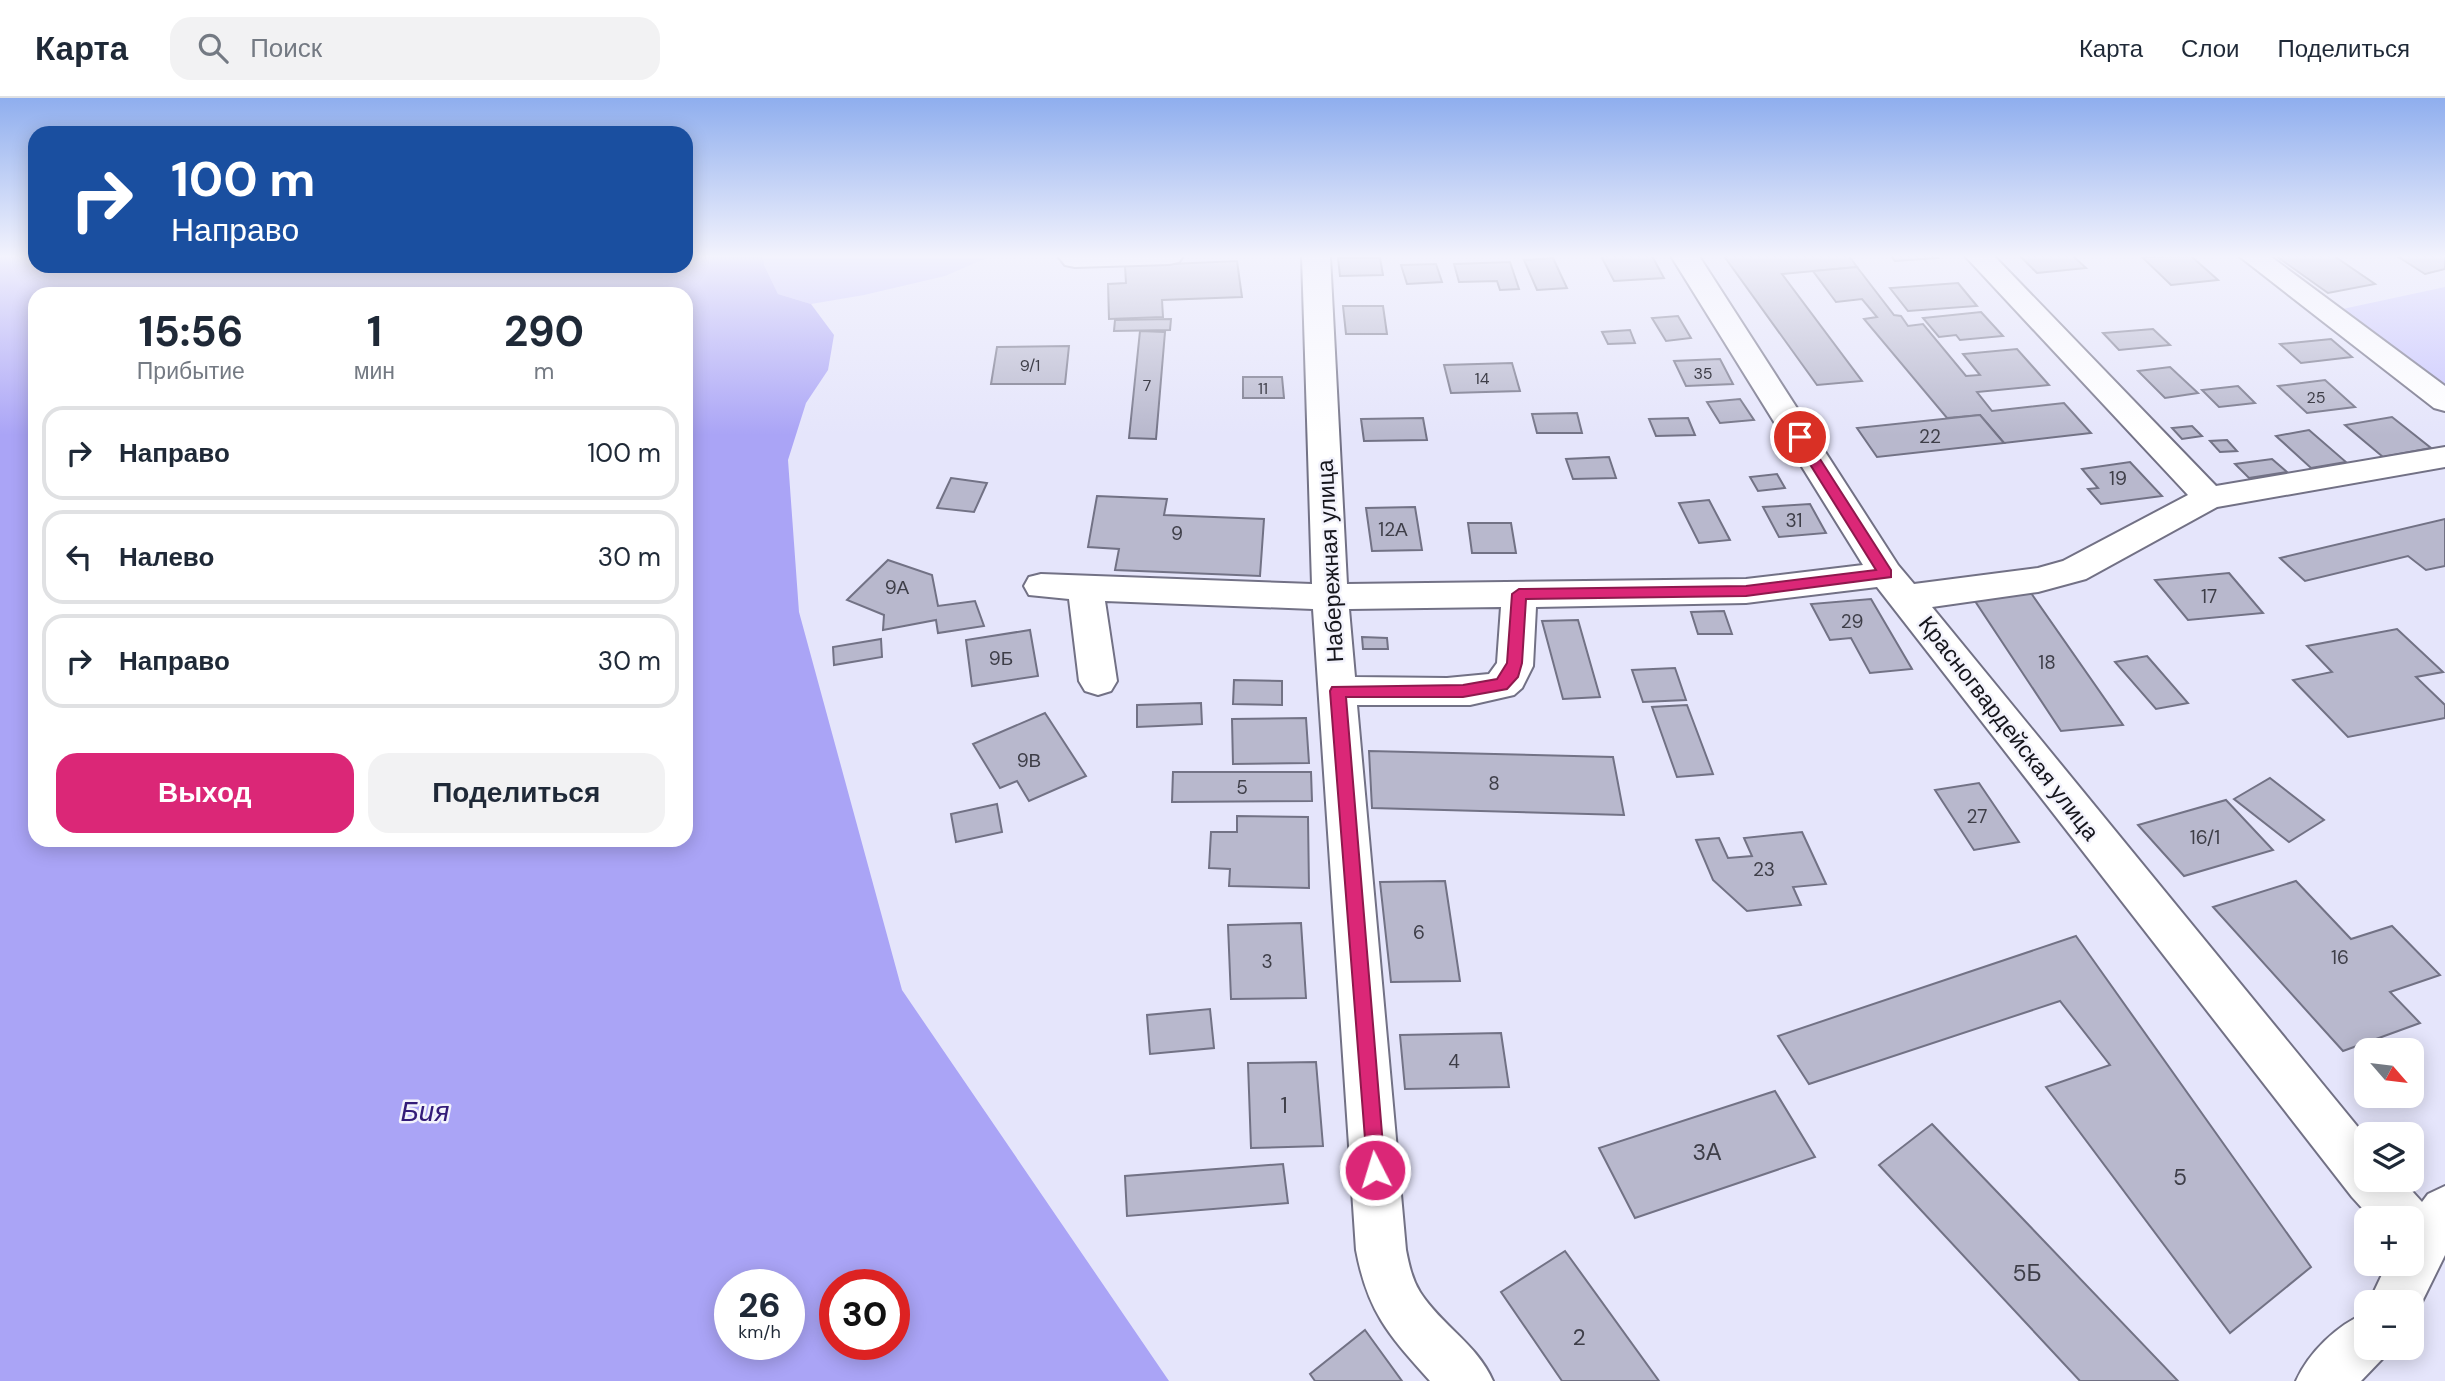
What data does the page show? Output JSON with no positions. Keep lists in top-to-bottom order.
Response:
{
  "streets": {
    "street": ["Набережная улица", "Красногвардейская улица"]
  },
  "water": ["Бия"],
  "house_numbers": [
    "9/1",
    "35",
    "14",
    "7",
    "11",
    "25",
    "22",
    "19",
    "31",
    "12А",
    "9",
    "9А",
    "17",
    "29",
    "9Б",
    "18",
    "9В",
    "8",
    "5",
    "27",
    "16/1",
    "23",
    "6",
    "16",
    "3",
    "4",
    "1",
    "3А",
    "5",
    "5Б",
    "2"
  ],
  "north": "bottom right",
  "page": {
    "header": "Карта",
    "search": "Поиск",
    "nav": ["Карта", "Слои", "Поделиться"],
    "turn": ["100 m", "Направо"],
    "eta": [
      "15:56",
      "Прибытие",
      "1",
      "мин",
      "290",
      "m"
    ],
    "list": [
      {
        "name": "Направо",
        "value": "100 m"
      },
      {
        "name": "Налево",
        "value": "30 m"
      },
      {
        "name": "Направо",
        "value": "30 m"
      }
    ],
    "buttons": ["Выход", "Поделиться"],
    "map_buttons": ["+", "−"],
    "speed": "26 km/h",
    "limit": "30"
  }
}
